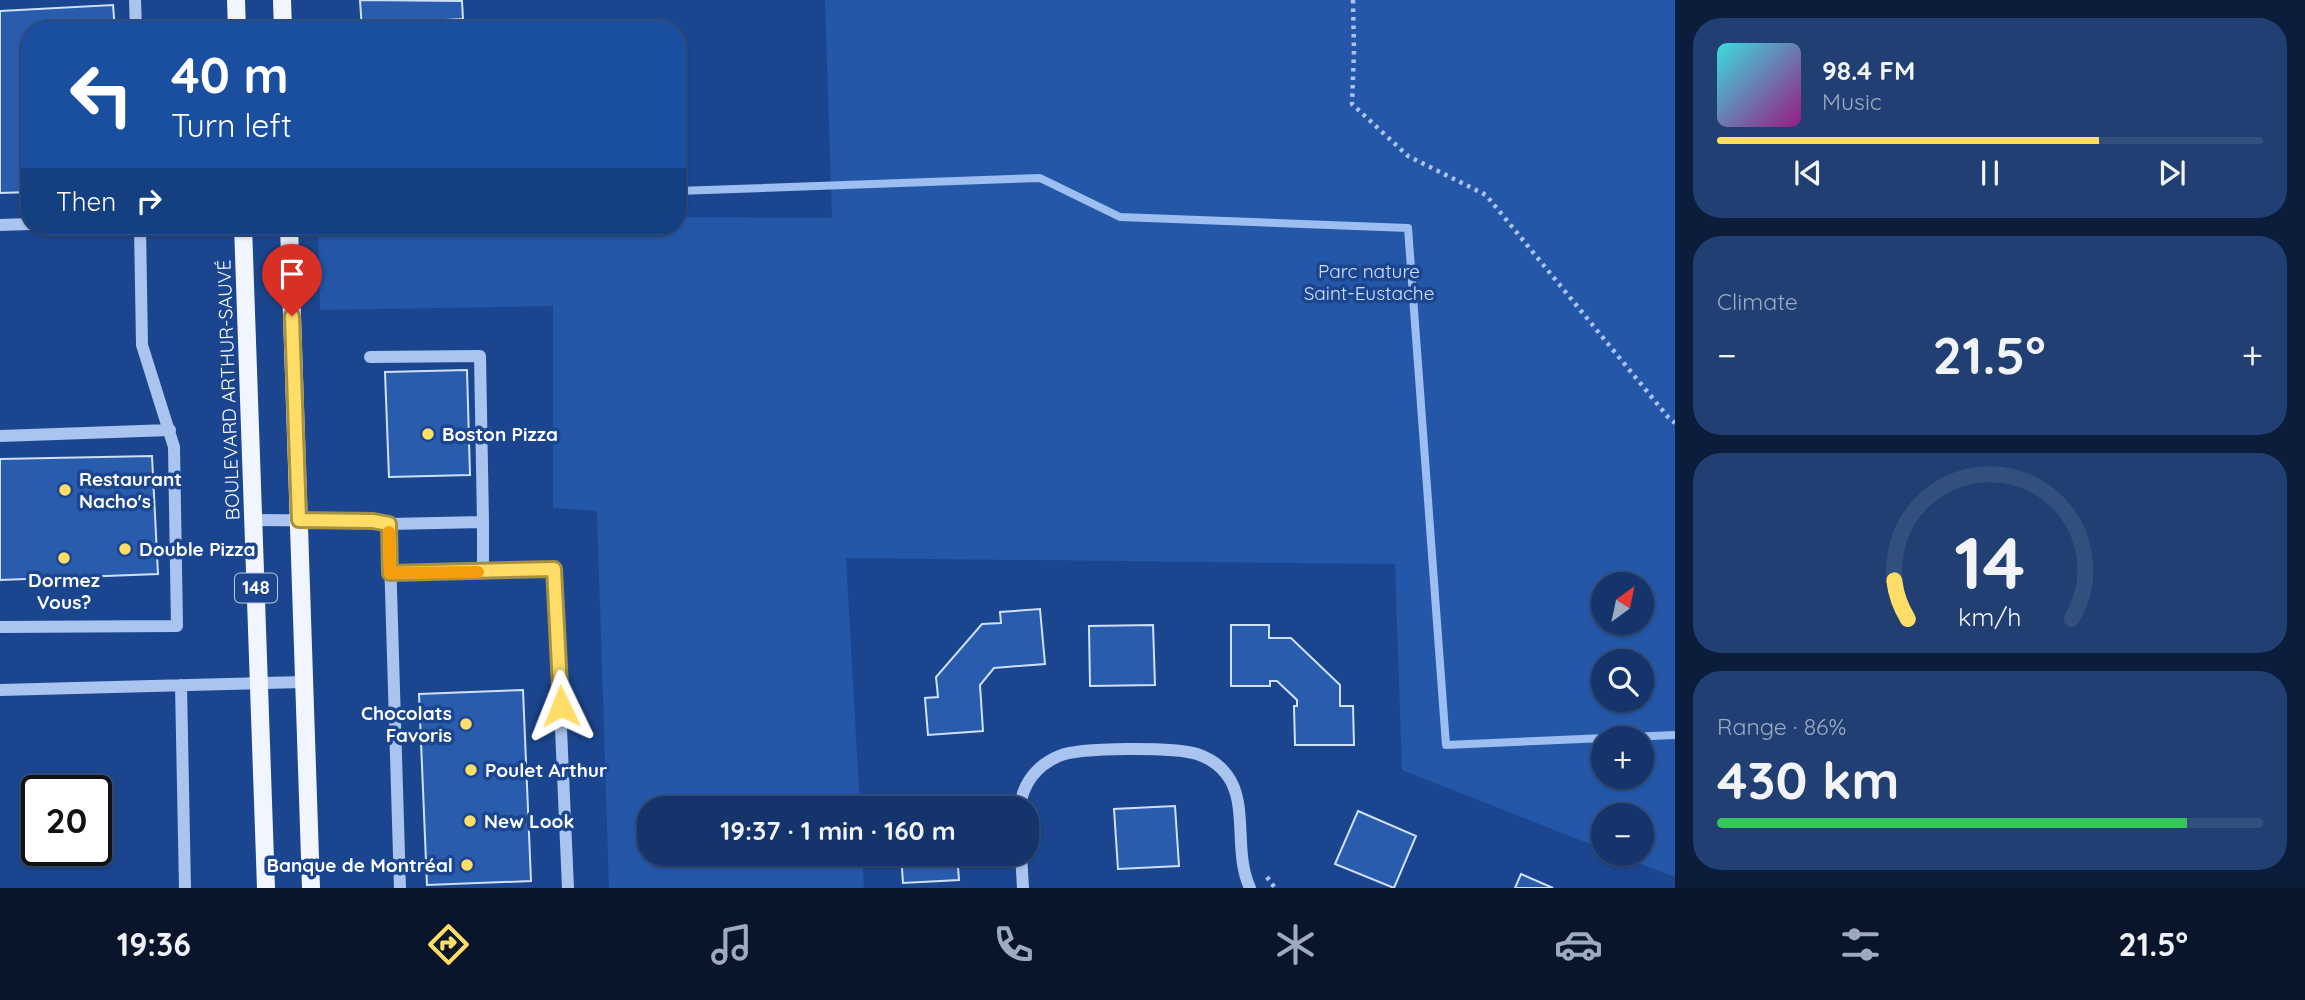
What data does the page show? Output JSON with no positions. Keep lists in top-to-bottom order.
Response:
{
  "streets": {
    "main road": ["BOULEVARD ARTHUR-SAUVÉ", "148"]
  },
  "parks": ["Parc nature Saint-Eustache"],
  "places": [
    "Boston Pizza",
    "Restaurant Nacho's",
    "Double Pizza",
    "Dormez Vous?",
    "Chocolats Favoris",
    "Poulet Arthur",
    "New Look",
    "Banque de Montréal"
  ],
  "north": "top right",
  "page": {
    "turn": ["40 m", "Turn left"],
    "song": ["98.4 FM", "Music"],
    "then": "Then",
    "tile": [
      "Climate",
      ["Range · 86%", "430 km"]
    ],
    "heat": ["−", "21.5°", "+"],
    "map_buttons": ["+", "−"],
    "limit": "20",
    "trip": "19:37 · 1 min · 160 m",
    "tabs": ["19:36", "21.5°"],
    "gauge": ["14", "km/h"]
  }
}
